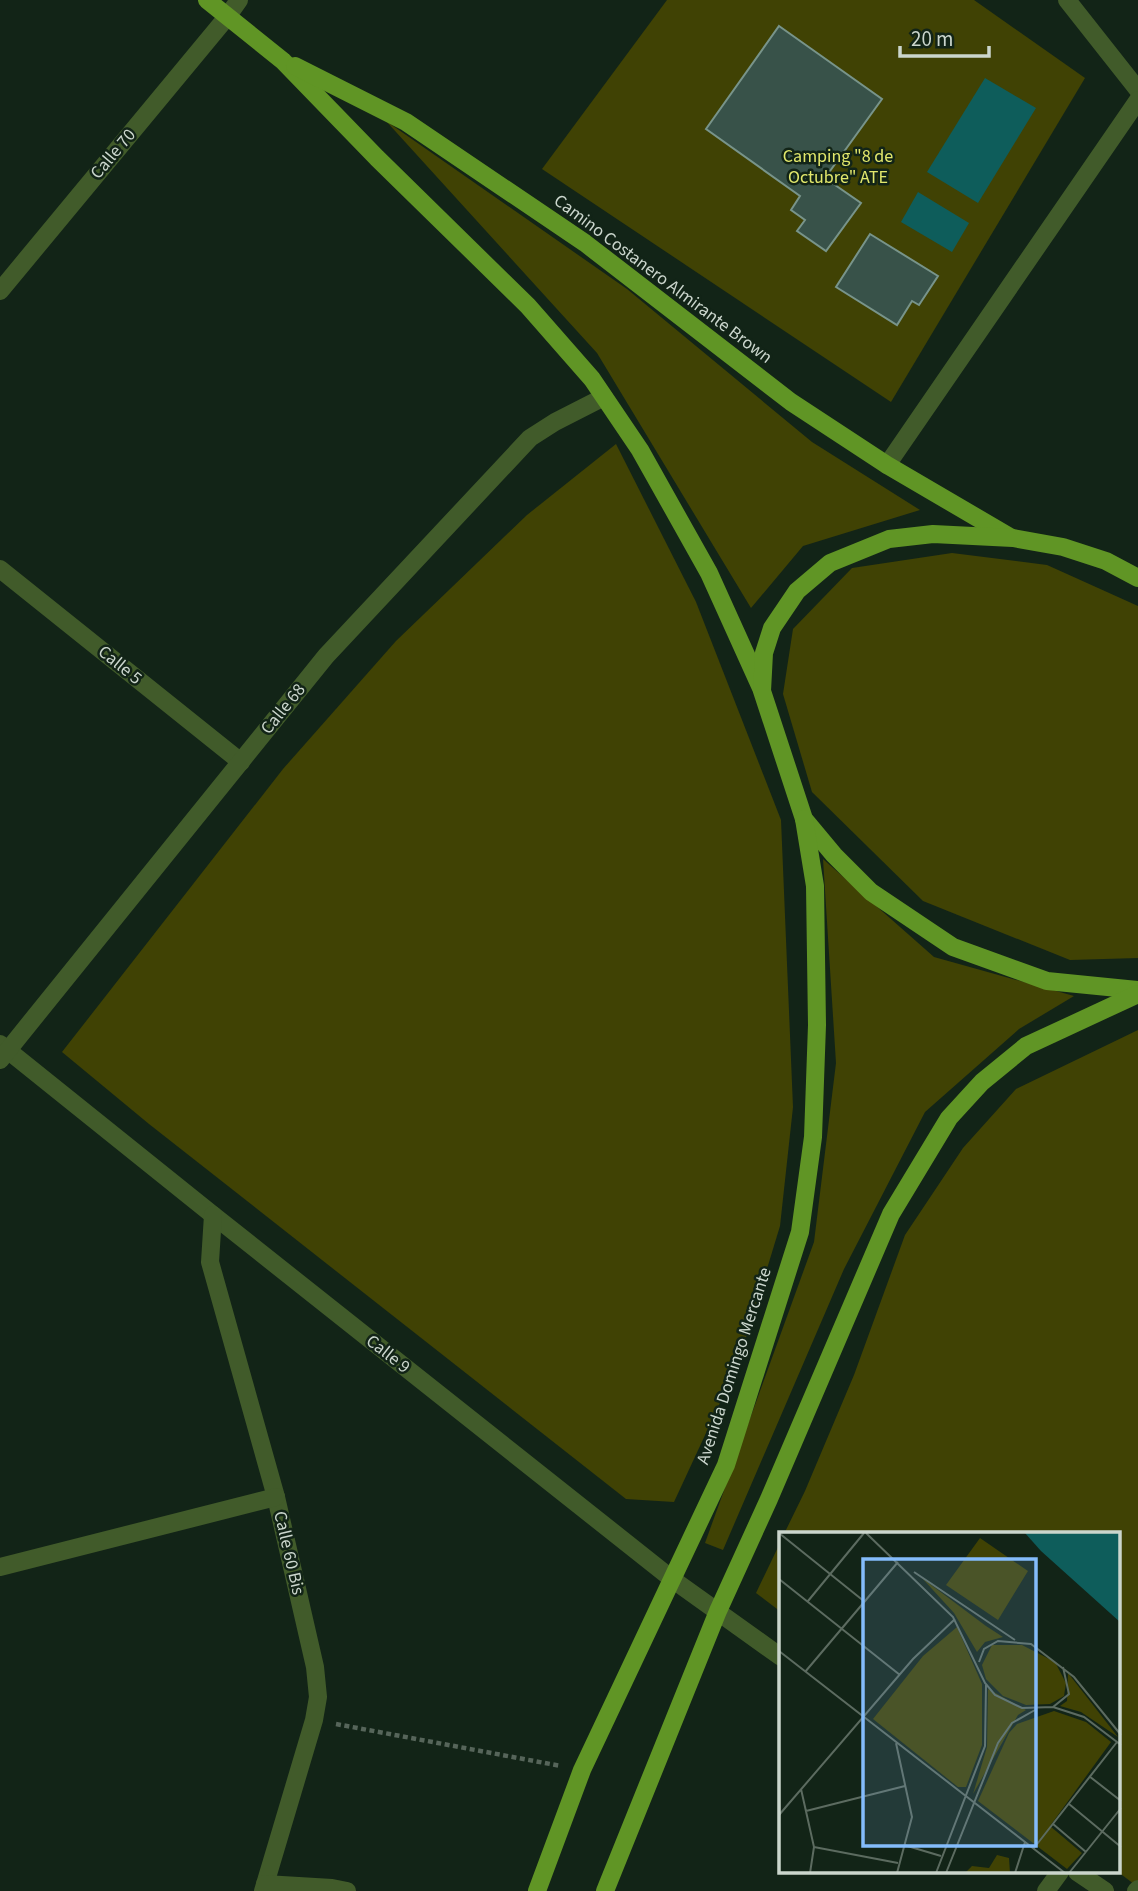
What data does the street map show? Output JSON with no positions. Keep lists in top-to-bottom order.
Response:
{
  "streets": {
    "main road": ["Camino Costanero Almirante Brown", "Avenida Domingo Mercante"],
    "street": [
      "Calle 70",
      "Calle 5",
      "Calle 68",
      "Calle 9",
      "Calle 60 Bis"
    ]
  },
  "crossings": [
    ["Calle 70", "Camino Costanero Almirante Brown"],
    ["Camino Costanero Almirante Brown", "Calle 68"],
    ["Camino Costanero Almirante Brown", "Avenida Domingo Mercante"],
    ["Calle 5", "Calle 68"],
    ["Calle 68", "Calle 9"],
    ["Calle 9", "Avenida Domingo Mercante"],
    ["Calle 9", "Calle 60 Bis"]
  ],
  "parks": ["Camping \"8 de Octubre\" ATE"],
  "scale_bar": "20 m"
}
